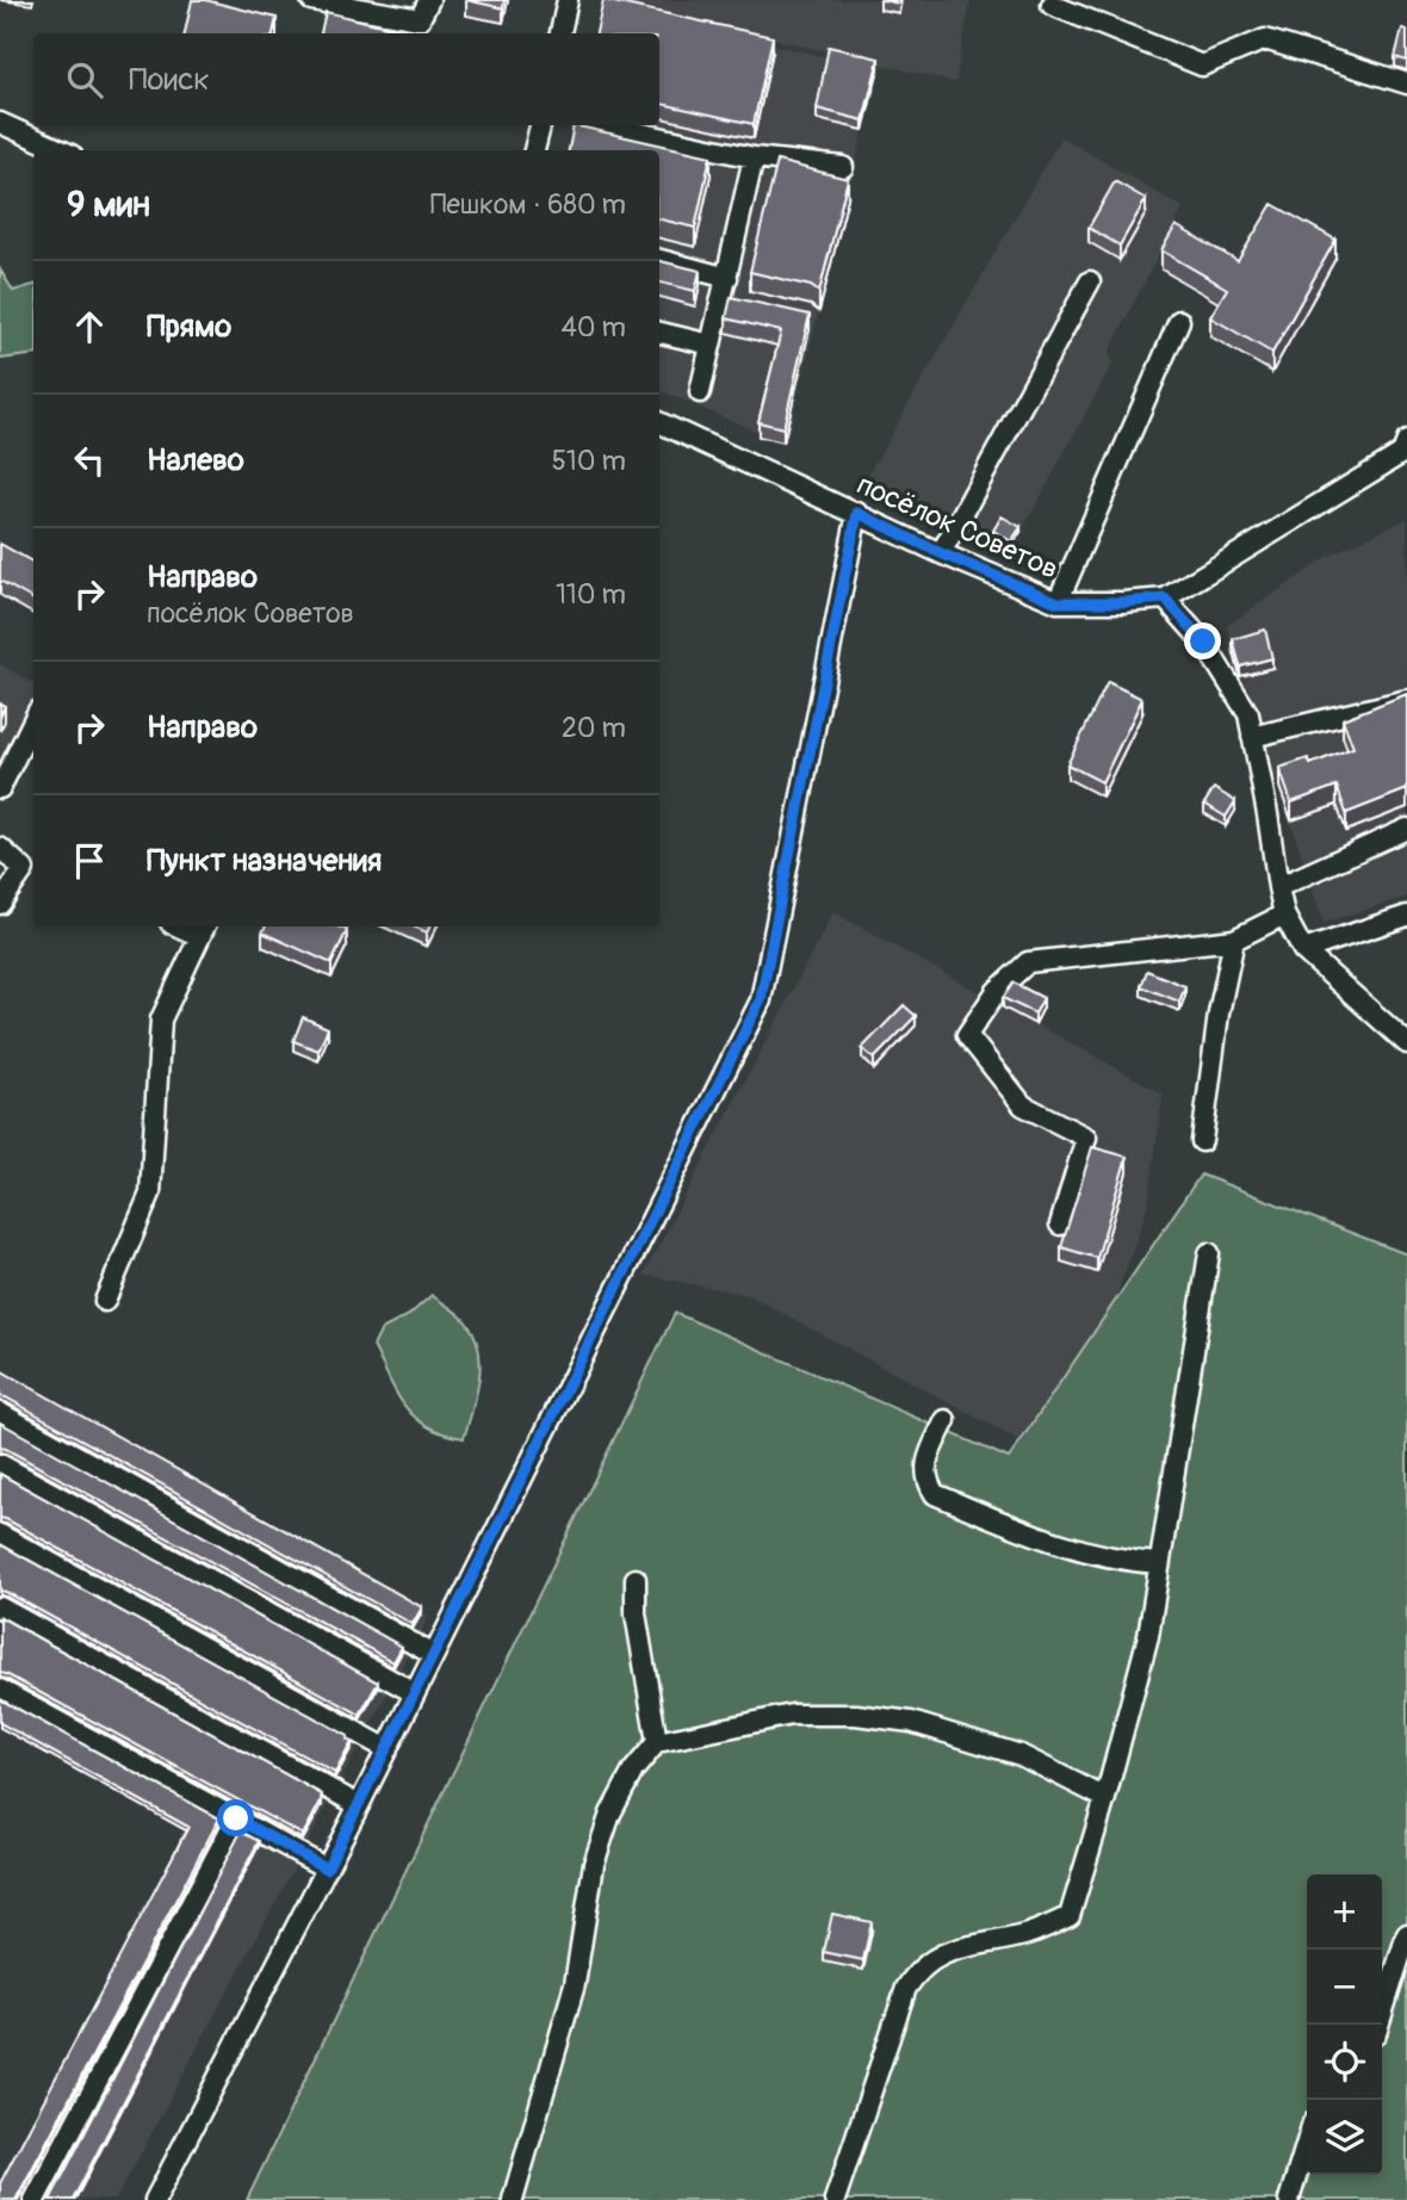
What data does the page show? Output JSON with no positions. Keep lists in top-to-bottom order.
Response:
{
  "streets": {
    "street": ["посёлок Советов"]
  },
  "page": {
    "search": "Поиск",
    "heading": ["9 мин", "Пешком · 680 m"],
    "list": [
      ["Прямо", "40 m"],
      ["Налево", "510 m"],
      ["Направо", "посёлок Советов", "110 m"],
      ["Направо", "20 m"],
      "Пункт назначения"
    ],
    "map_buttons": ["+", "−"]
  }
}
